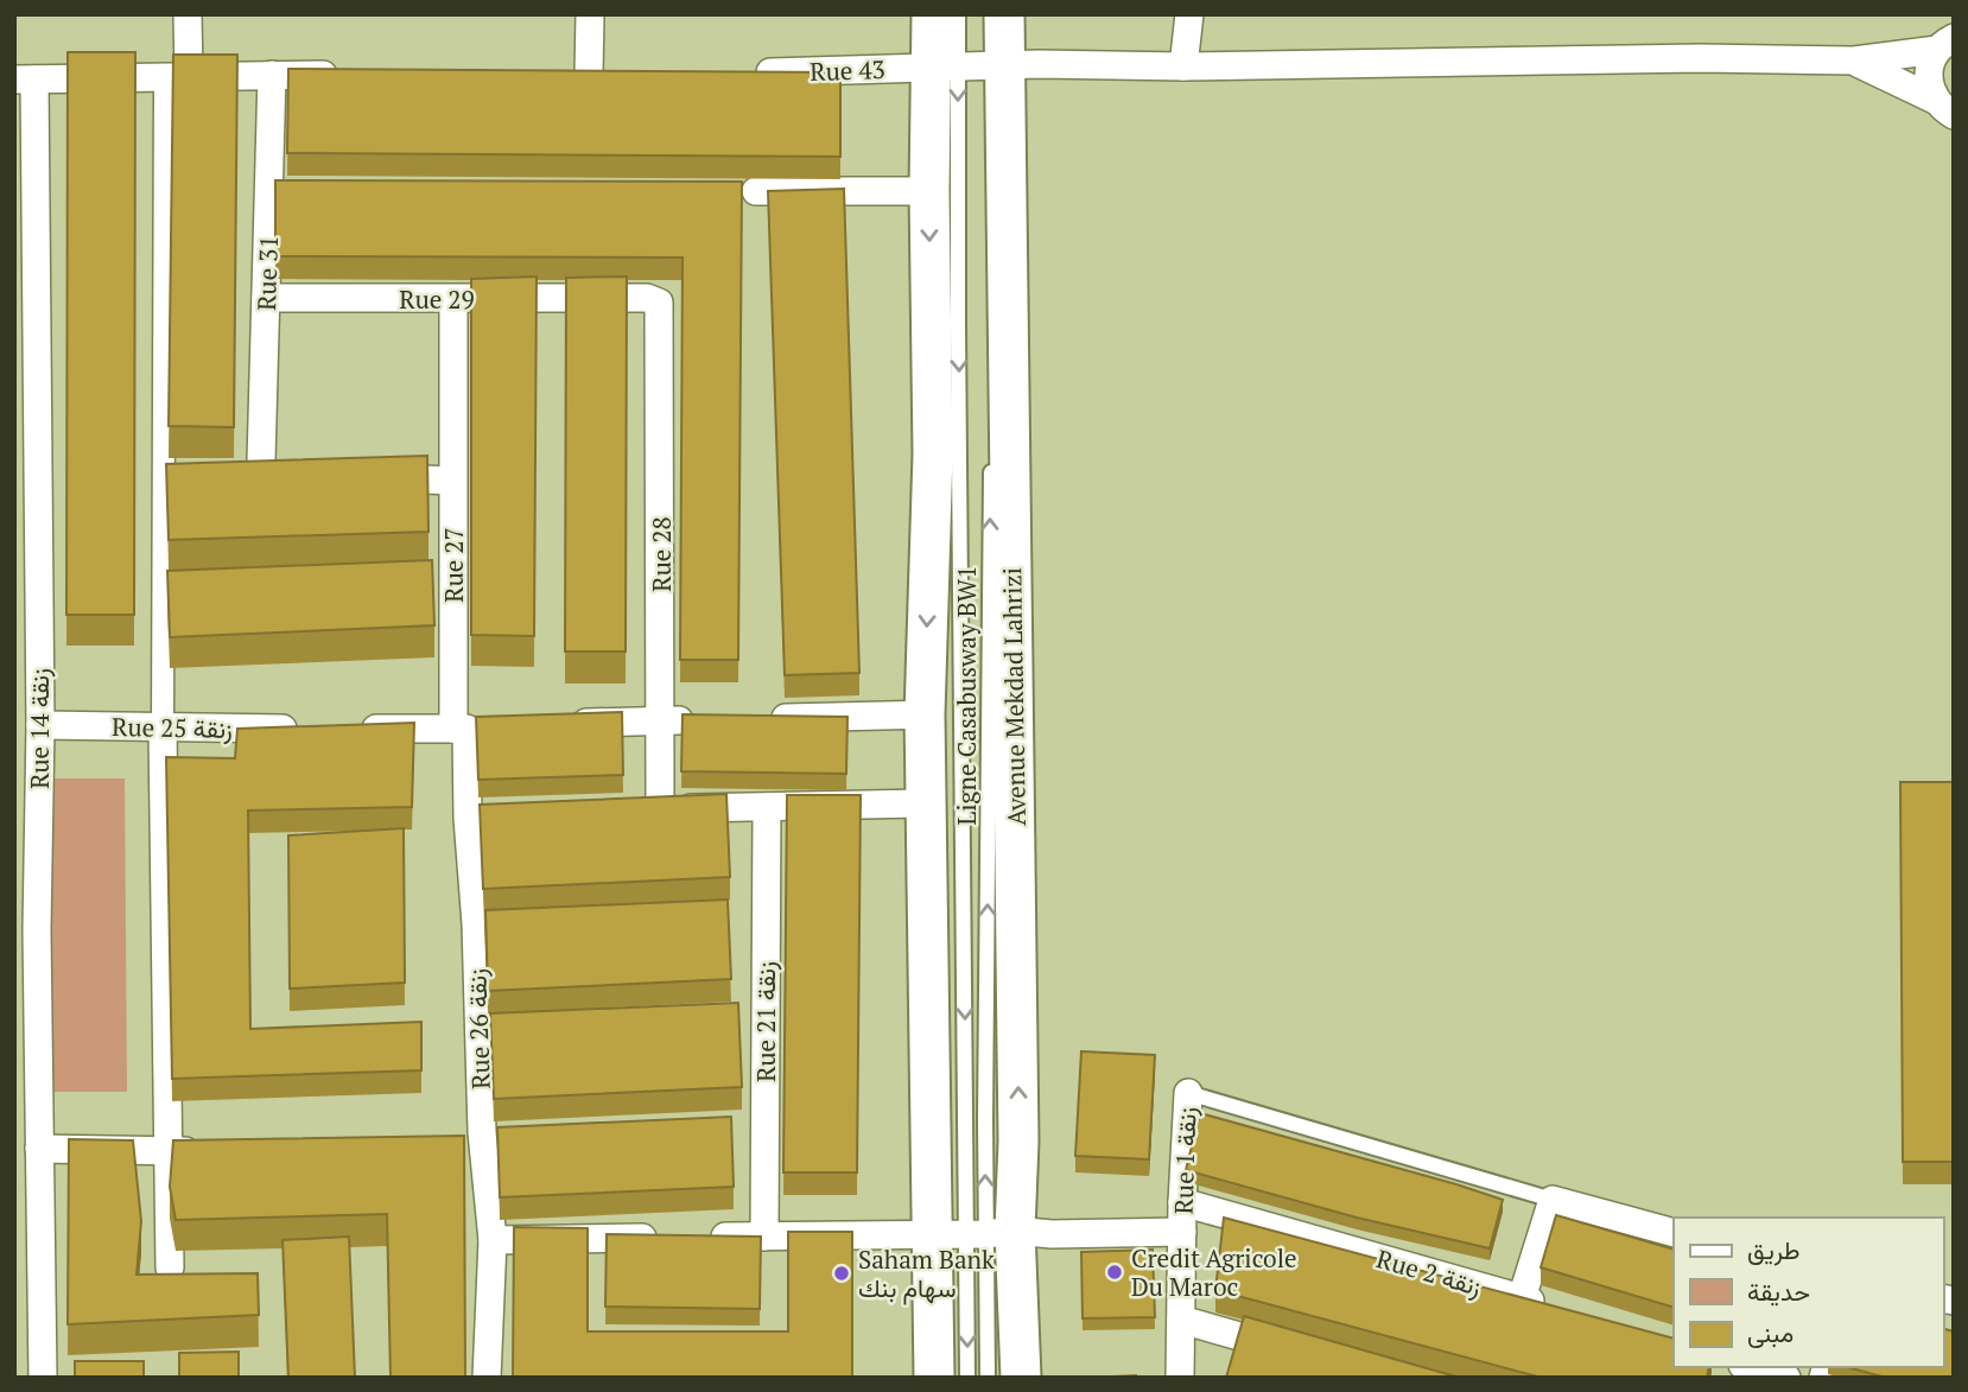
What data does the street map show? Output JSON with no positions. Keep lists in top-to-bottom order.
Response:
{
  "streets": {
    "main road": ["Avenue Mekdad Lahrizi"],
    "street": [
      "Rue 43",
      "Rue 31",
      "Rue 29",
      "Rue 28",
      "Rue 27",
      "Rue 25 زنقة",
      "Rue 14 زنقة",
      "Rue 21 زنقة",
      "Rue 26 زنقة",
      "Rue 1 زنقة",
      "Rue 2 زنقة"
    ],
    "lane": ["Ligne Casabusway BW1"]
  },
  "crossings": [
    ["Rue 43", "Ligne Casabusway BW1"],
    ["Rue 43", "Avenue Mekdad Lahrizi"],
    ["Rue 31", "Rue 29"],
    ["Rue 29", "Rue 28"],
    ["Rue 29", "Rue 27"],
    ["Rue 27", "Rue 26 زنقة"],
    ["Ligne Casabusway BW1", "Avenue Mekdad Lahrizi"],
    ["Rue 25 زنقة", "Rue 14 زنقة"],
    ["Rue 1 زنقة", "Rue 2 زنقة"]
  ],
  "places": ["Credit Agricole Du Maroc", "Saham Bank سهام بنك"],
  "legend": ["طريق", "حديقة", "مبنى"]
}
